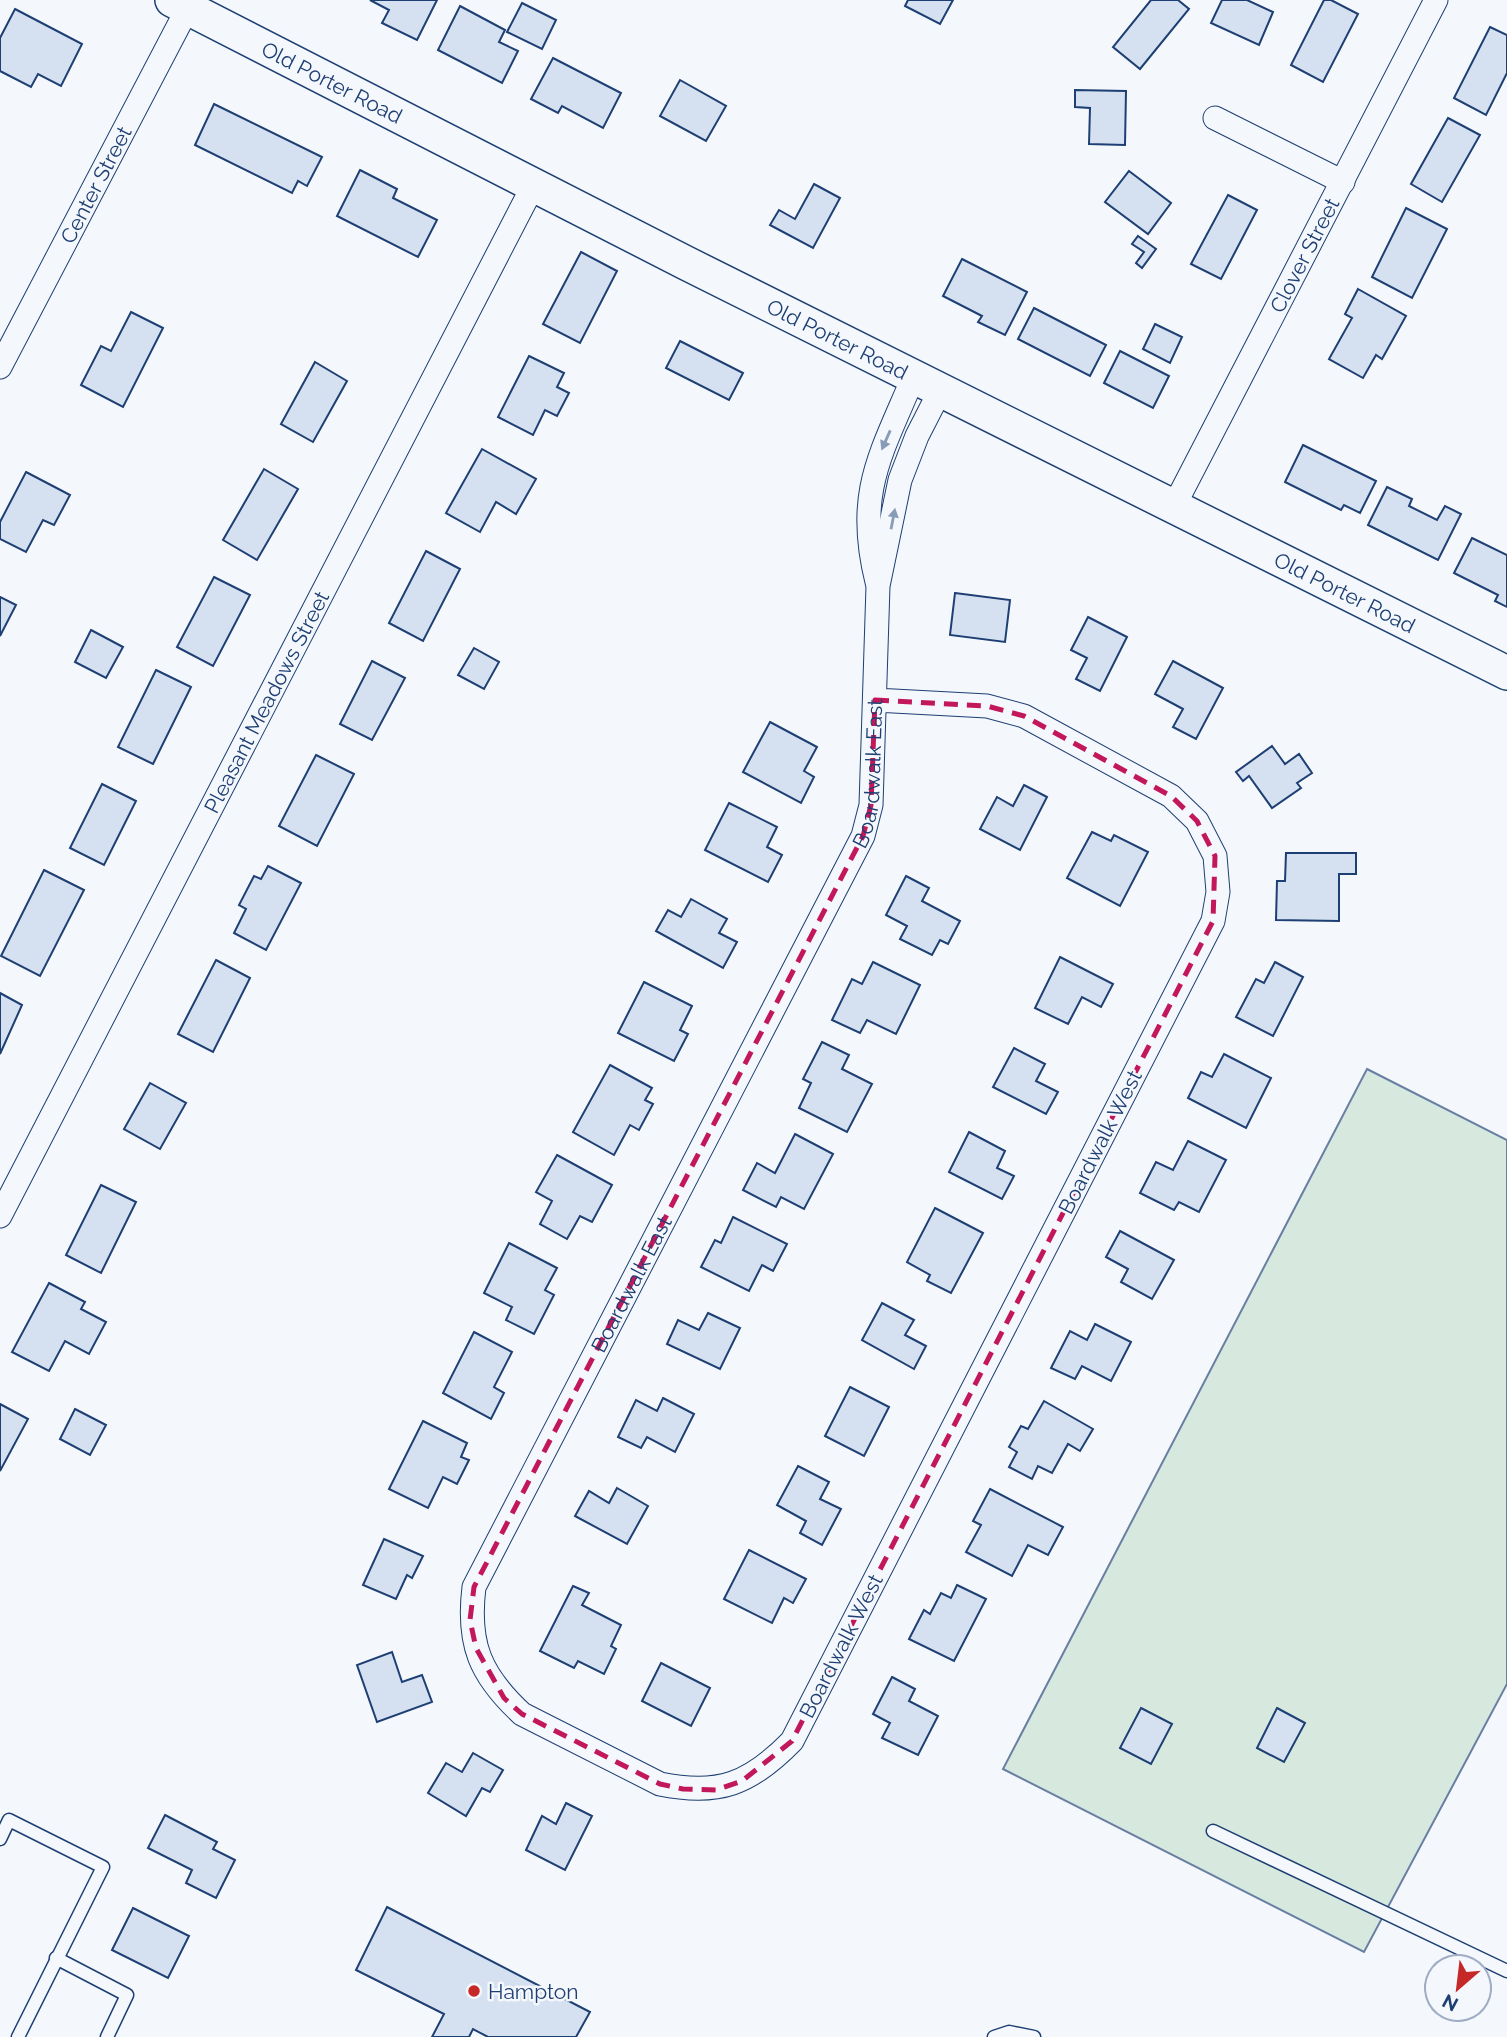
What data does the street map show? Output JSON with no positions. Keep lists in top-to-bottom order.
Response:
{
  "streets": {
    "street": [
      "Old Porter Road",
      "Center Street",
      "Clover Street",
      "Pleasant Meadows Street",
      "Boardwalk East",
      "Boardwalk West"
    ]
  },
  "crossings": [
    ["Old Porter Road", "Center Street"],
    ["Old Porter Road", "Clover Street"],
    ["Old Porter Road", "Pleasant Meadows Street"],
    ["Old Porter Road", "Boardwalk East"],
    ["Boardwalk East", "Boardwalk West"]
  ],
  "places": ["Hampton"],
  "north": "bottom left"
}
